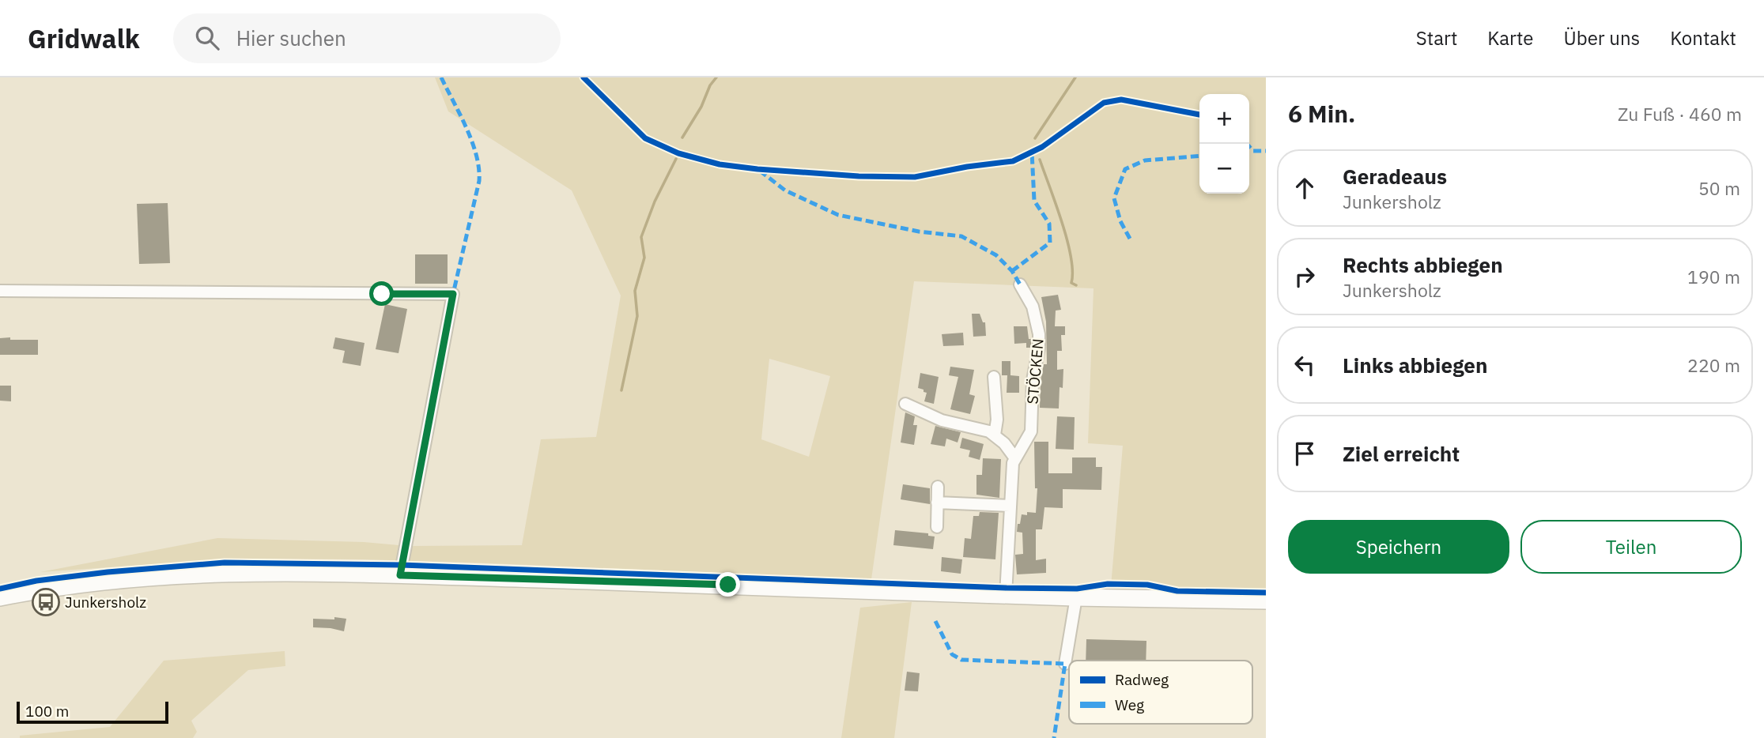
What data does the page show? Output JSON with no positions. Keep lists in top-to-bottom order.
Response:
{
  "streets": {
    "street": ["STÖCKEN"]
  },
  "places": {
    "bus stop": ["Junkersholz"]
  },
  "legend": ["Radweg", "Weg"],
  "scale_bar": "100 m",
  "page": {
    "header": "Gridwalk",
    "search": "Hier suchen",
    "nav": [
      "Start",
      "Karte",
      "Über uns",
      "Kontakt"
    ],
    "heading": ["6 Min.", "Zu Fuß · 460 m"],
    "map_buttons": ["+", "−"],
    "list": [
      ["Geradeaus", "Junkersholz", "50 m"],
      ["Rechts abbiegen", "Junkersholz", "190 m"],
      ["Links abbiegen", "220 m"],
      "Ziel erreicht"
    ],
    "buttons": ["Speichern", "Teilen"],
    "scale": "100 m"
  }
}
